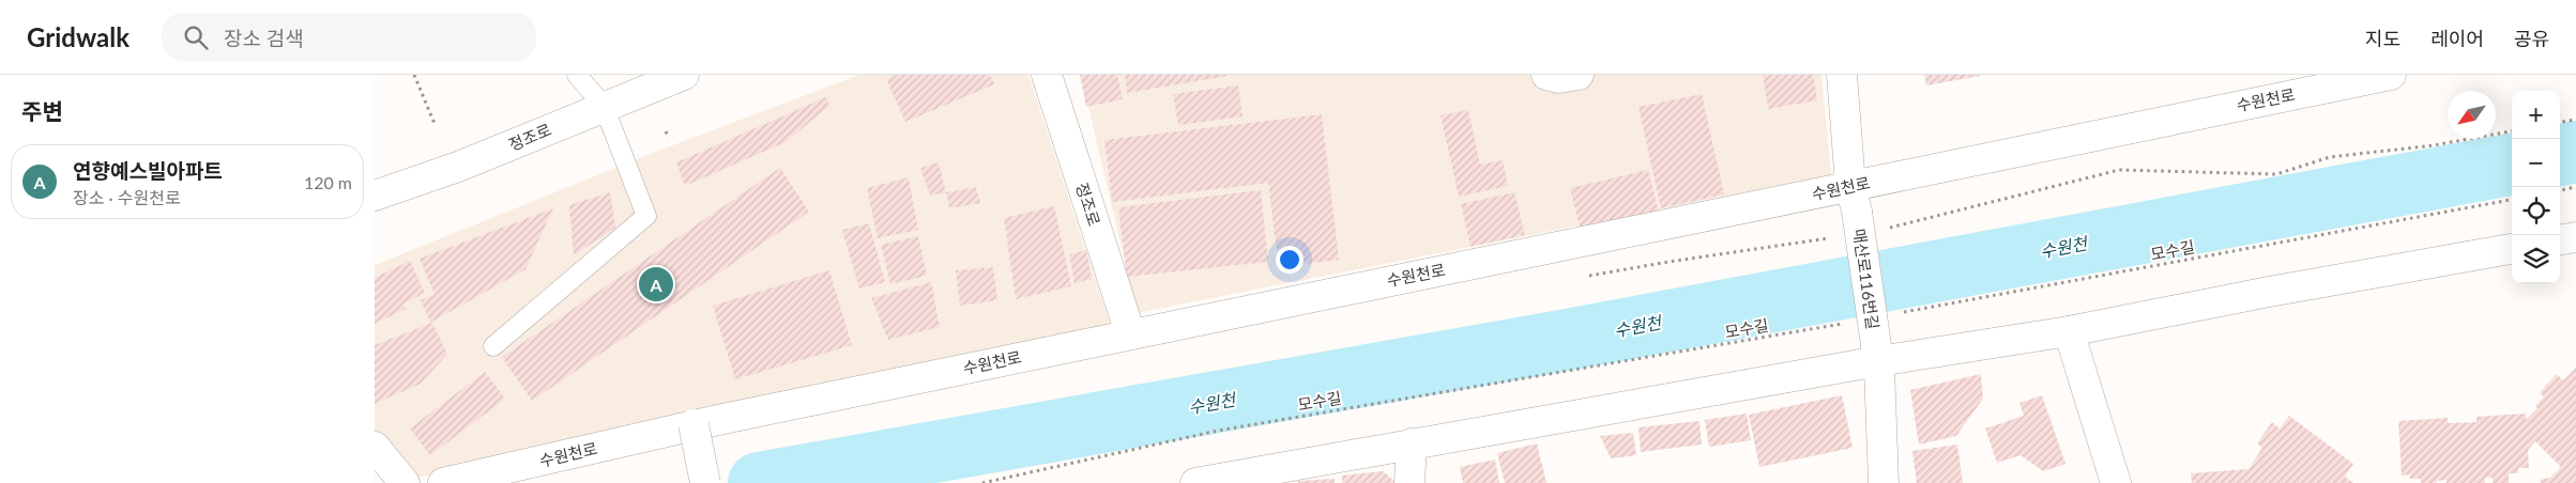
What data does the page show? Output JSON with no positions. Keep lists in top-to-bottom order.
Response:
{
  "streets": {
    "street": ["수원천로", "정조로", "매산로116번길"],
    "path": ["모수길"]
  },
  "crossings": [
    ["수원천로", "정조로"],
    ["수원천로", "매산로116번길"]
  ],
  "water": ["수원천"],
  "north": "bottom left",
  "page": {
    "header": "Gridwalk",
    "search": "장소 검색",
    "nav": ["지도", "레이어", "공유"],
    "heading": "주변",
    "map_buttons": ["+", "−"],
    "list": [
      {
        "mark": "A",
        "name": "연향예스빌아파트",
        "note": "장소 · 수원천로",
        "value": "120 m"
      }
    ],
    "pins": "A"
  }
}
